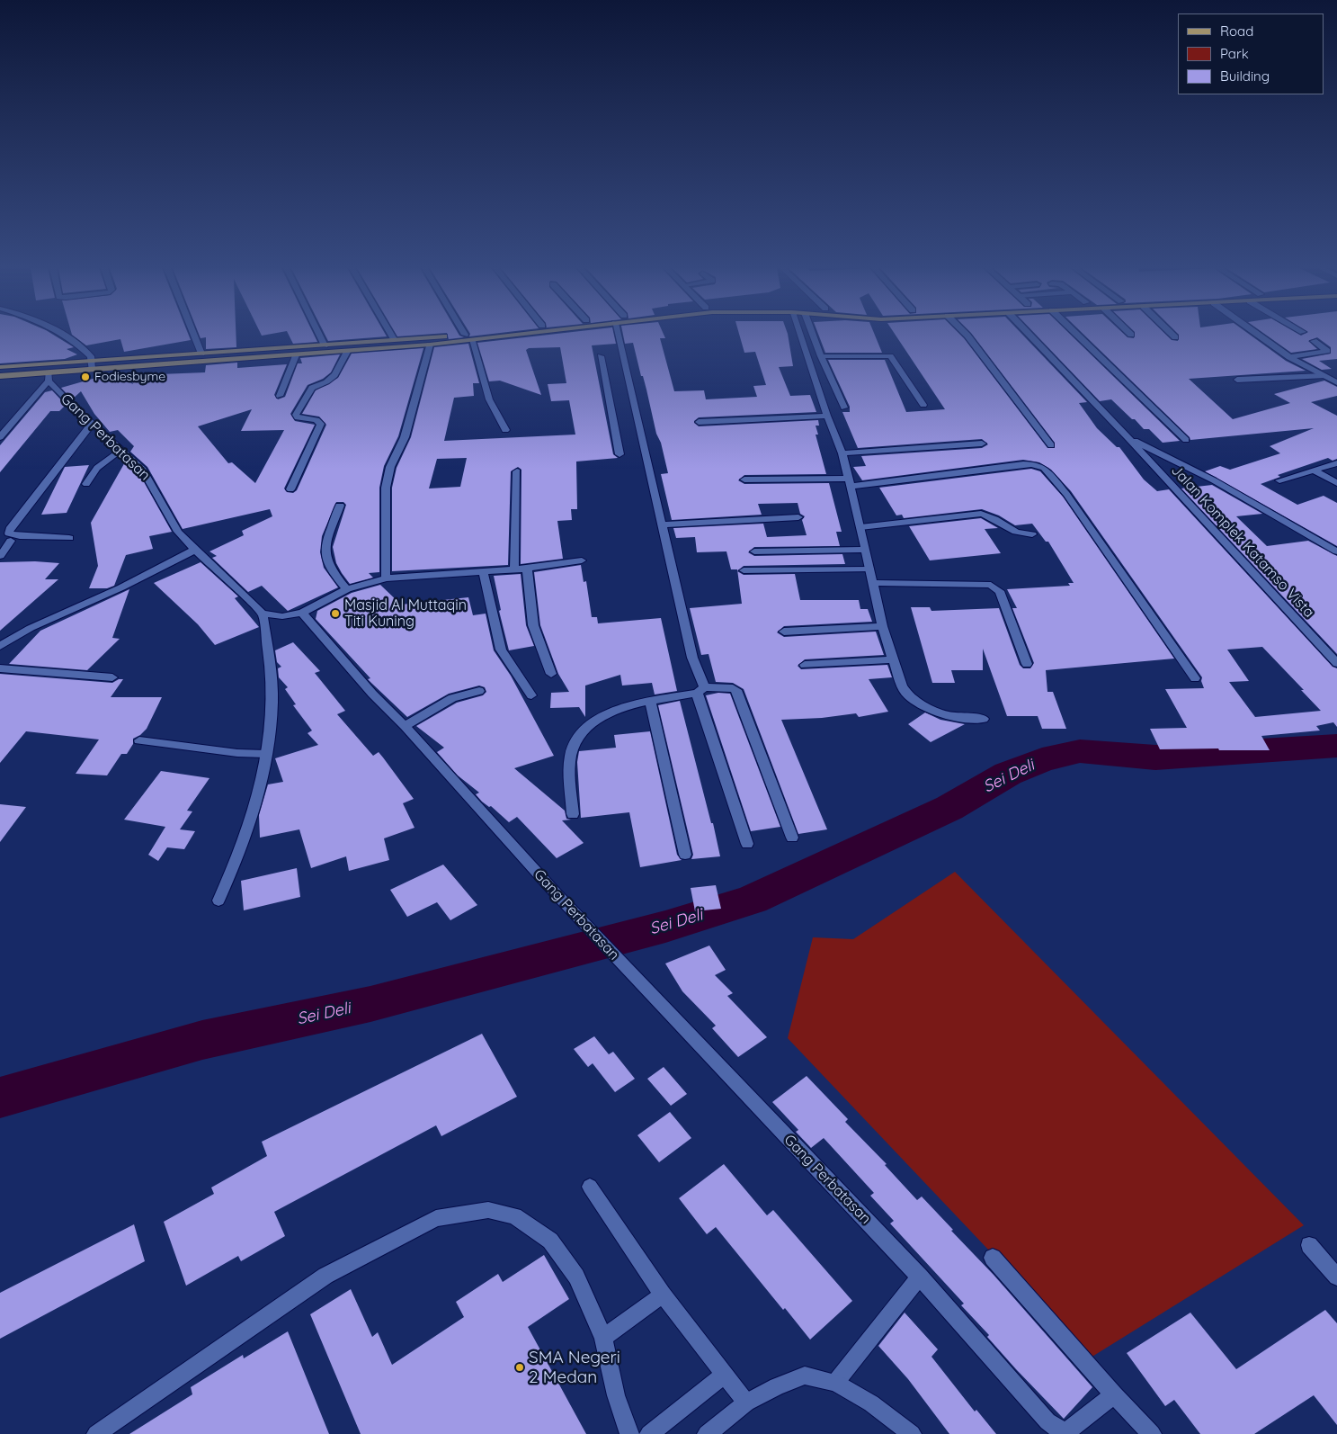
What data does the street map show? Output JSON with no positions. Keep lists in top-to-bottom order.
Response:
{
  "streets": {
    "street": ["Gang Perbatasan", "Jalan Komplek Katamso Vista"]
  },
  "water": ["Sei Deli"],
  "places": ["Fodiesbyme", "Masjid Al Muttaqin Titi Kuning", "SMA Negeri 2 Medan"],
  "legend": ["Road", "Park", "Building"]
}
